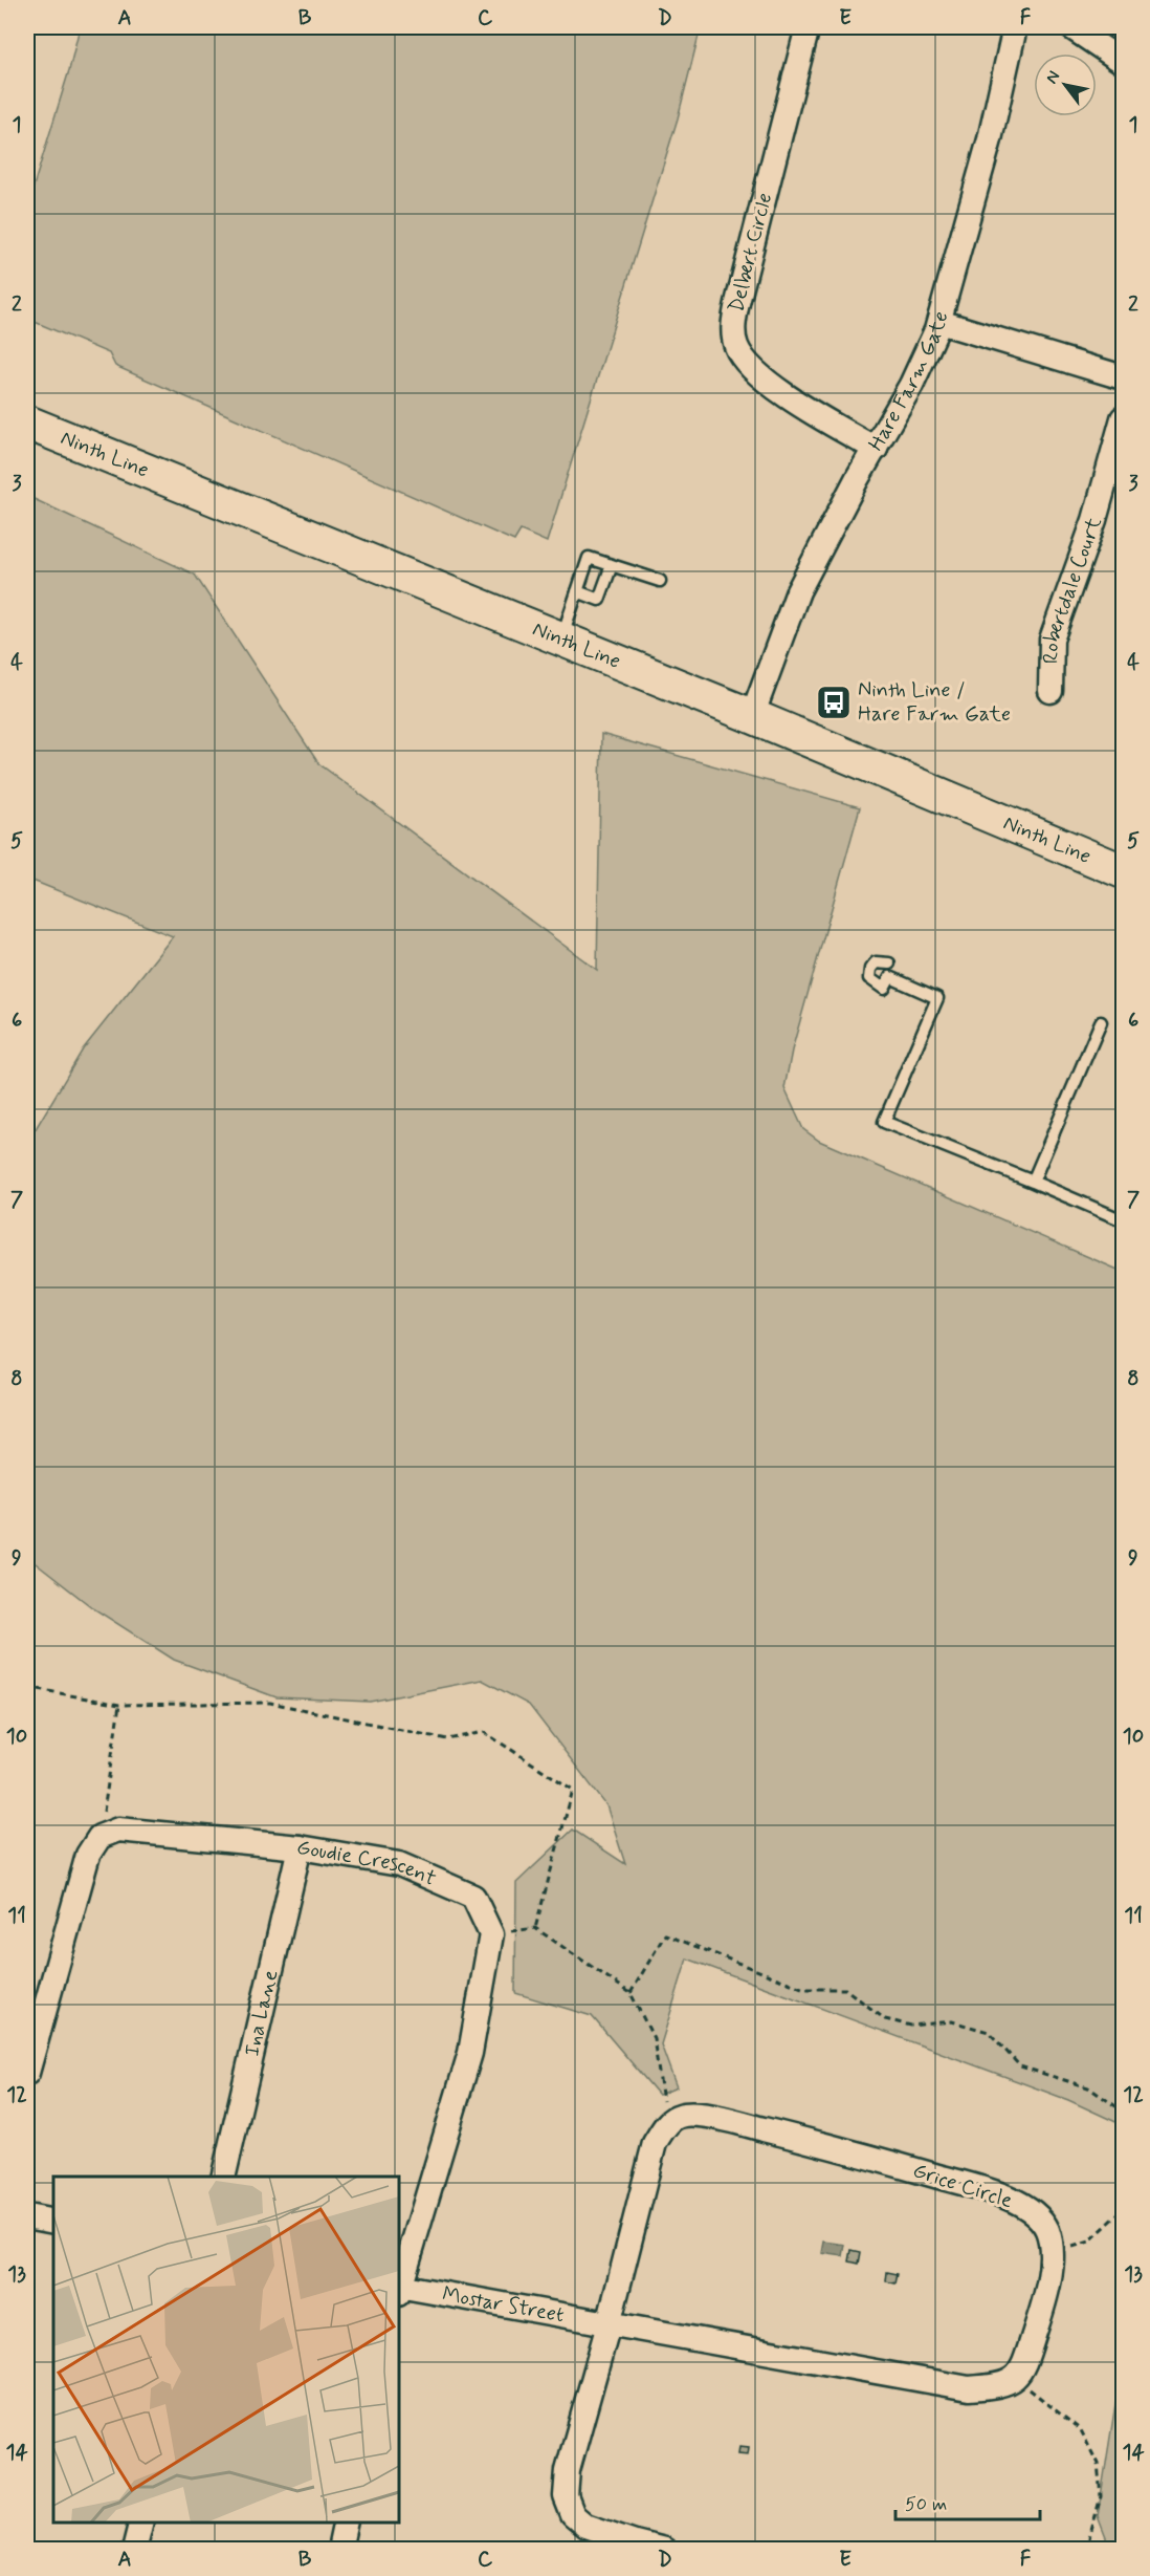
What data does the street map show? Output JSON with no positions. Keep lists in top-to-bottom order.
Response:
{
  "streets": {
    "main road": ["Ninth Line"],
    "street": [
      "Delbert Circle",
      "Hare Farm Gate",
      "Robertdale Court",
      "Goudie Crescent",
      "Ina Lane",
      "Grice Circle",
      "Mostar Street"
    ]
  },
  "crossings": [
    ["Delbert Circle", "Hare Farm Gate"],
    ["Hare Farm Gate", "Ninth Line"],
    ["Goudie Crescent", "Ina Lane"]
  ],
  "places": {
    "bus stop": ["Ninth Line / Hare Farm Gate"]
  },
  "scale_bar": "50 m",
  "north": "top left",
  "grid": {
    "columns": [
      "A",
      "B",
      "C",
      "D",
      "E",
      "F"
    ],
    "rows": [
      "1",
      "2",
      "3",
      "4",
      "5",
      "6",
      "7",
      "8",
      "9",
      "10",
      "11",
      "12",
      "13",
      "14"
    ]
  }
}
